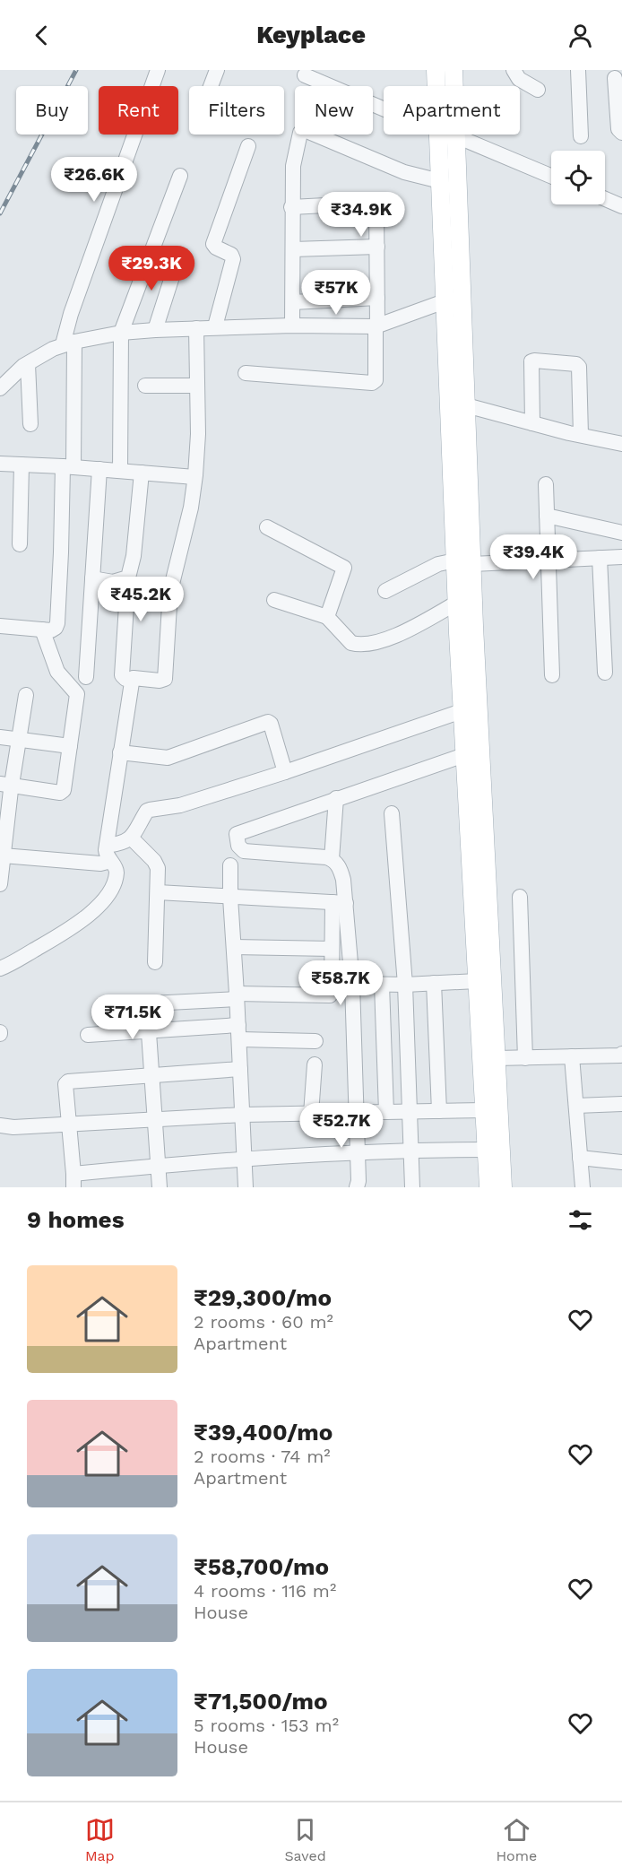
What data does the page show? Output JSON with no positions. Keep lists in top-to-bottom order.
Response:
{
  "page": {
    "header": "Keyplace",
    "chip": [
      "Buy",
      "Rent",
      "Filters",
      "New",
      "Apartment"
    ],
    "price": [
      "₹26.6K",
      "₹34.9K",
      "₹29.3K",
      "₹57K",
      "₹39.4K",
      "₹45.2K",
      "₹58.7K",
      "₹71.5K",
      "₹52.7K"
    ],
    "heading": "9 homes",
    "list": [
      {
        "name": "₹29,300/mo",
        "note": "2 rooms · 60 m² · Apartment"
      },
      {
        "name": "₹39,400/mo",
        "note": "2 rooms · 74 m² · Apartment"
      },
      {
        "name": "₹58,700/mo",
        "note": "4 rooms · 116 m² · House"
      },
      {
        "name": "₹71,500/mo",
        "note": "5 rooms · 153 m² · House"
      }
    ],
    "tabs": ["Map", "Saved", "Home"]
  }
}
